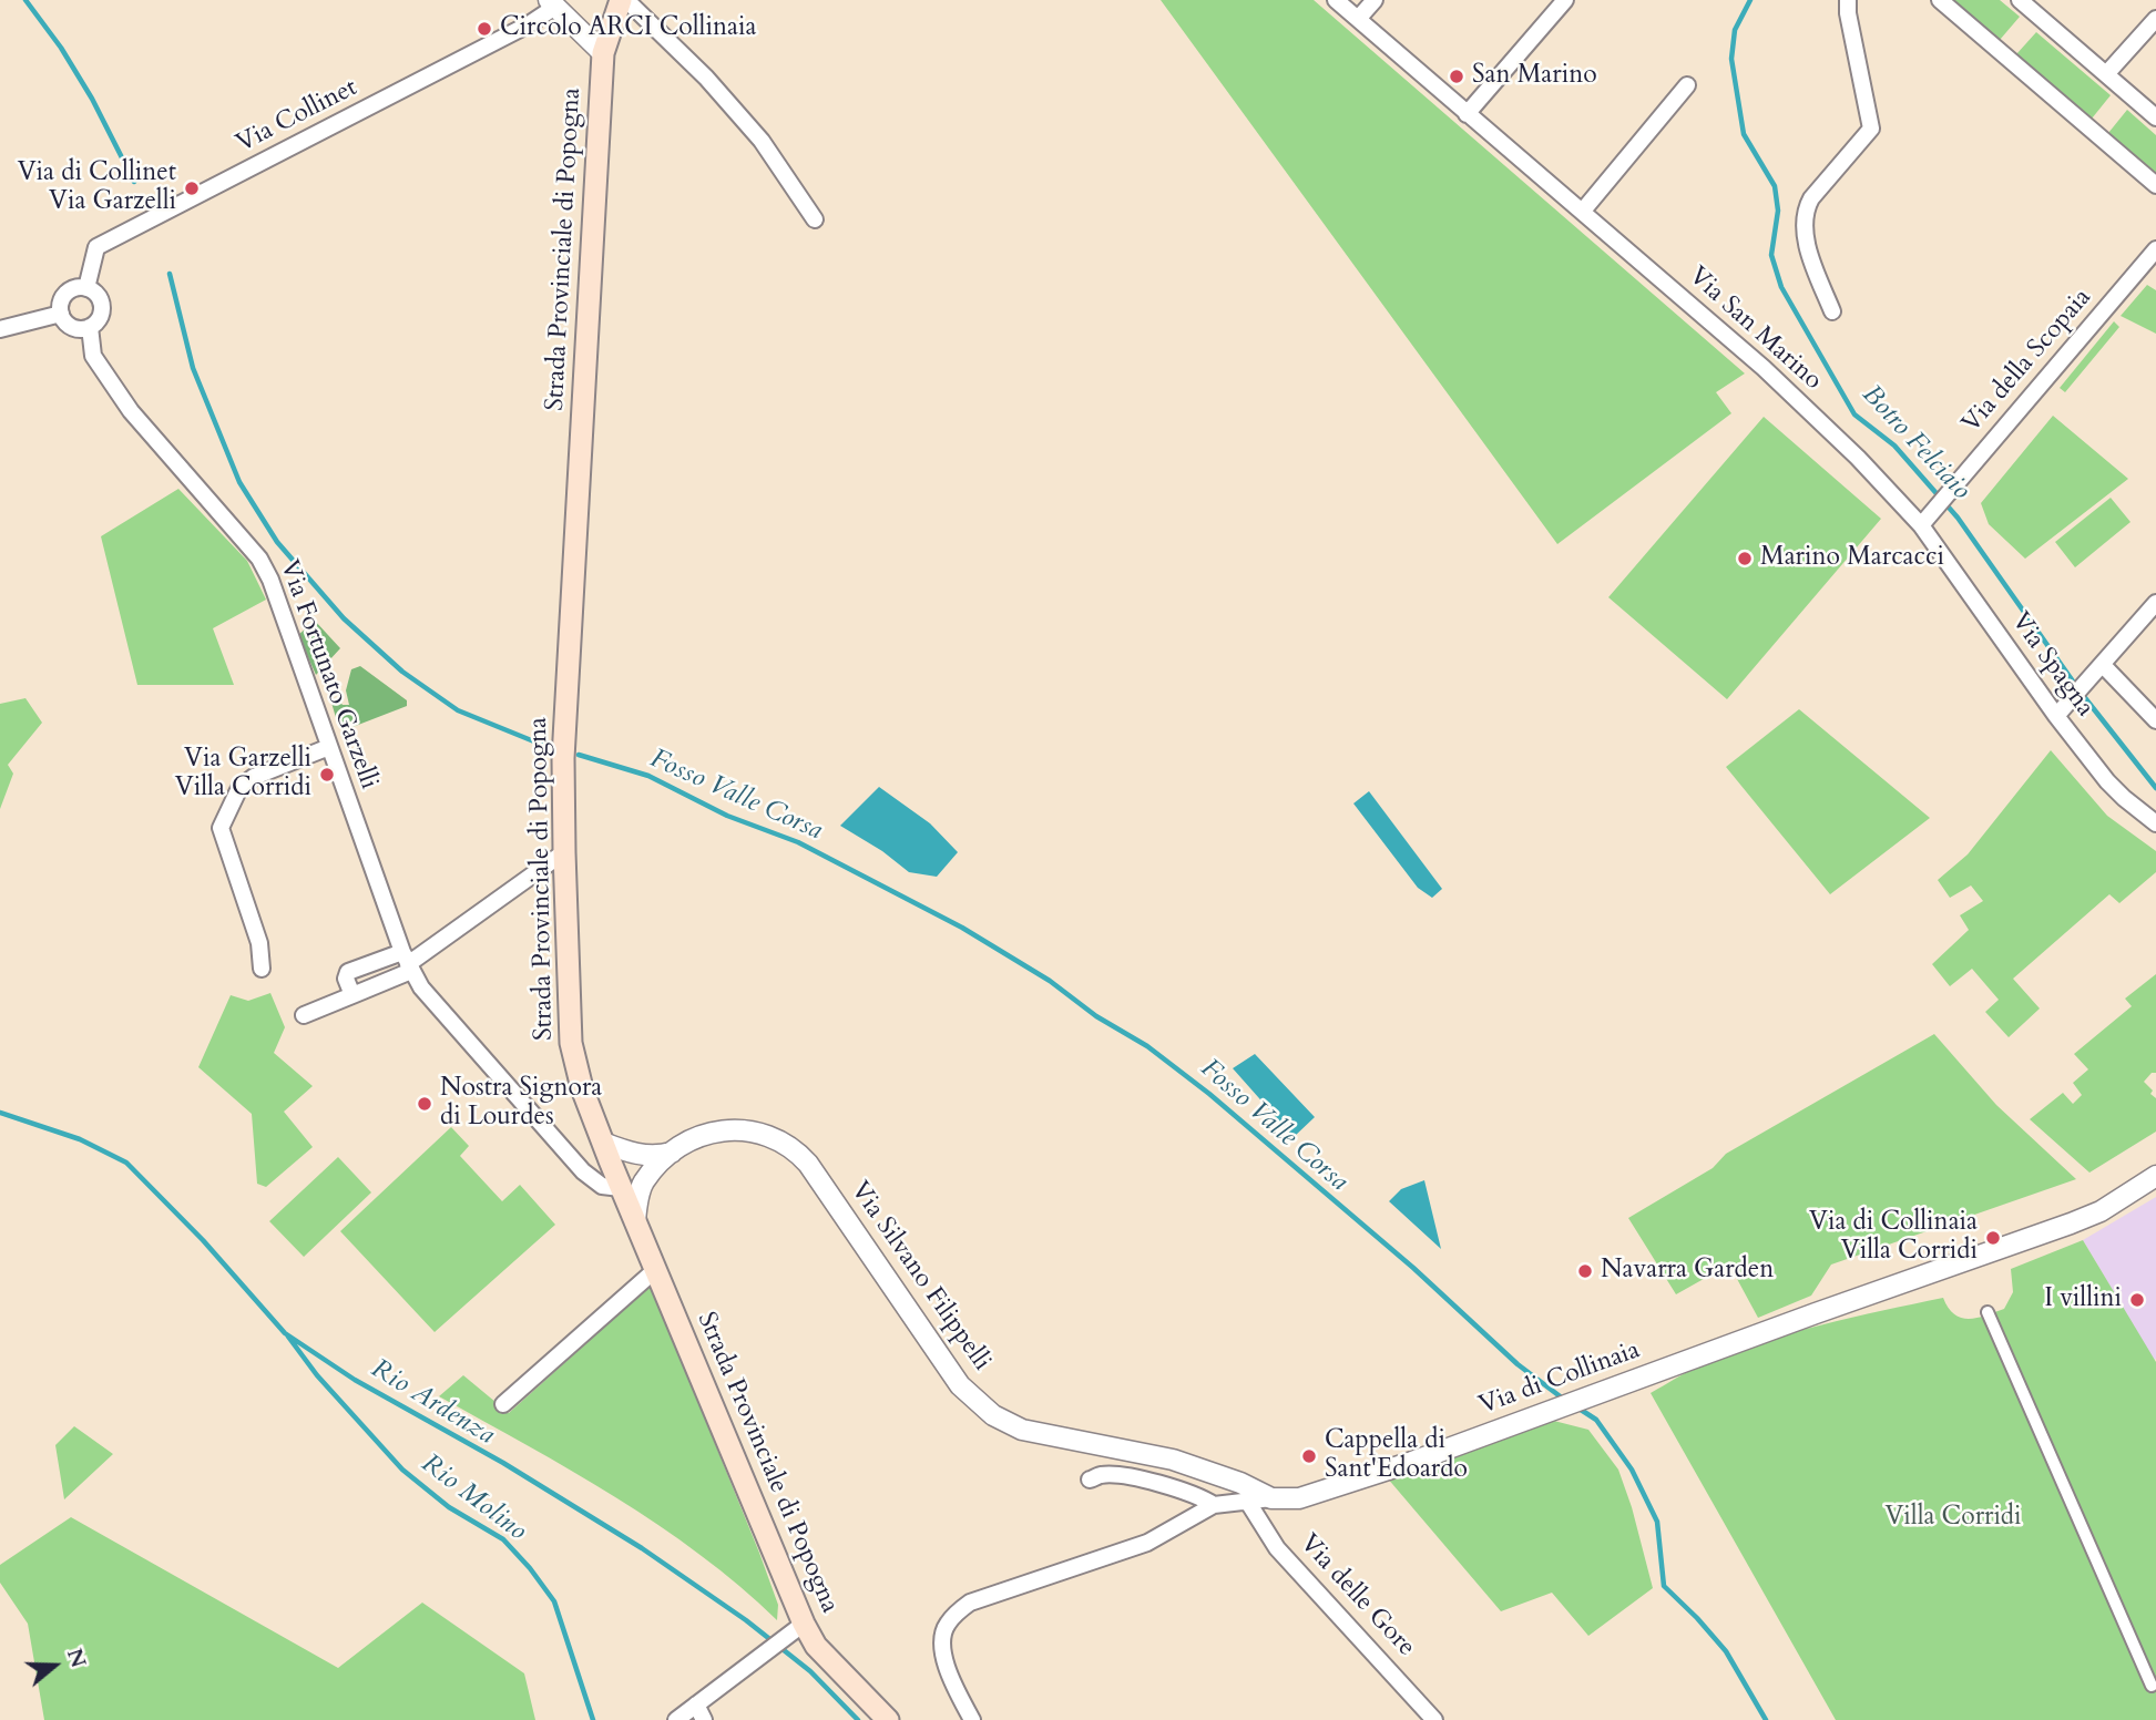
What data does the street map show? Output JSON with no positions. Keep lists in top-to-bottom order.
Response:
{
  "streets": {
    "main road": ["Strada Provinciale di Popogna"],
    "street": [
      "Via Collinet",
      "Via San Marino",
      "Via della Scopaia",
      "Via Spagna",
      "Via Fortunato Garzelli",
      "Via Silvano Filippelli",
      "Via di Collinaia",
      "Via delle Gore"
    ]
  },
  "crossings": [
    ["Via Collinet", "Via Fortunato Garzelli"],
    ["Strada Provinciale di Popogna", "Via Fortunato Garzelli"],
    ["Strada Provinciale di Popogna", "Via Silvano Filippelli"],
    ["Via San Marino", "Via della Scopaia"],
    ["Via San Marino", "Via Spagna"],
    ["Via della Scopaia", "Via Spagna"],
    ["Via Fortunato Garzelli", "Via Silvano Filippelli"],
    ["Via Silvano Filippelli", "Via di Collinaia"],
    ["Via di Collinaia", "Via delle Gore"]
  ],
  "water": [
    "Botro Felciaio",
    "Fosso Valle Corsa",
    "Rio Ardenza",
    "Rio Molino"
  ],
  "parks": ["Villa Corridi"],
  "places": [
    "Circolo ARCI Collinaia",
    "San Marino",
    "Via di Collinet Via Garzelli",
    "Marino Marcacci",
    "Via Garzelli Villa Corridi",
    "Nostra Signora di Lourdes",
    "Via di Collinaia Villa Corridi",
    "Navarra Garden",
    "I villini",
    "Cappella di Sant'Edoardo"
  ],
  "north": "right"
}
